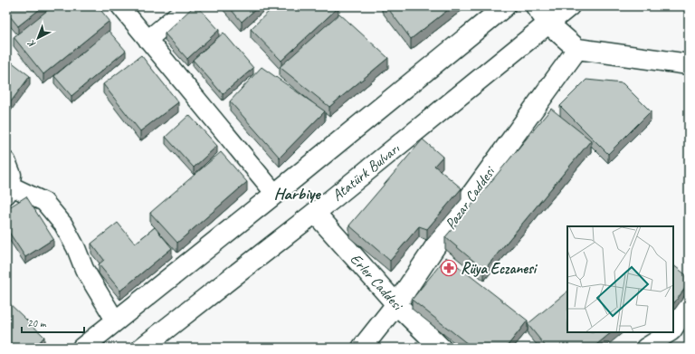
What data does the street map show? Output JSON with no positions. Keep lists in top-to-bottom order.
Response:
{
  "streets": {
    "main road": ["Atatürk Bulvarı", "Pazar Caddesi", "Erler Caddesi"]
  },
  "crossings": [
    ["Atatürk Bulvarı", "Erler Caddesi"],
    ["Pazar Caddesi", "Erler Caddesi"]
  ],
  "districts": ["Harbiye"],
  "places": {
    "pharmacy": ["Rüya Eczanesi"]
  },
  "scale_bar": "20 m",
  "north": "bottom left"
}
